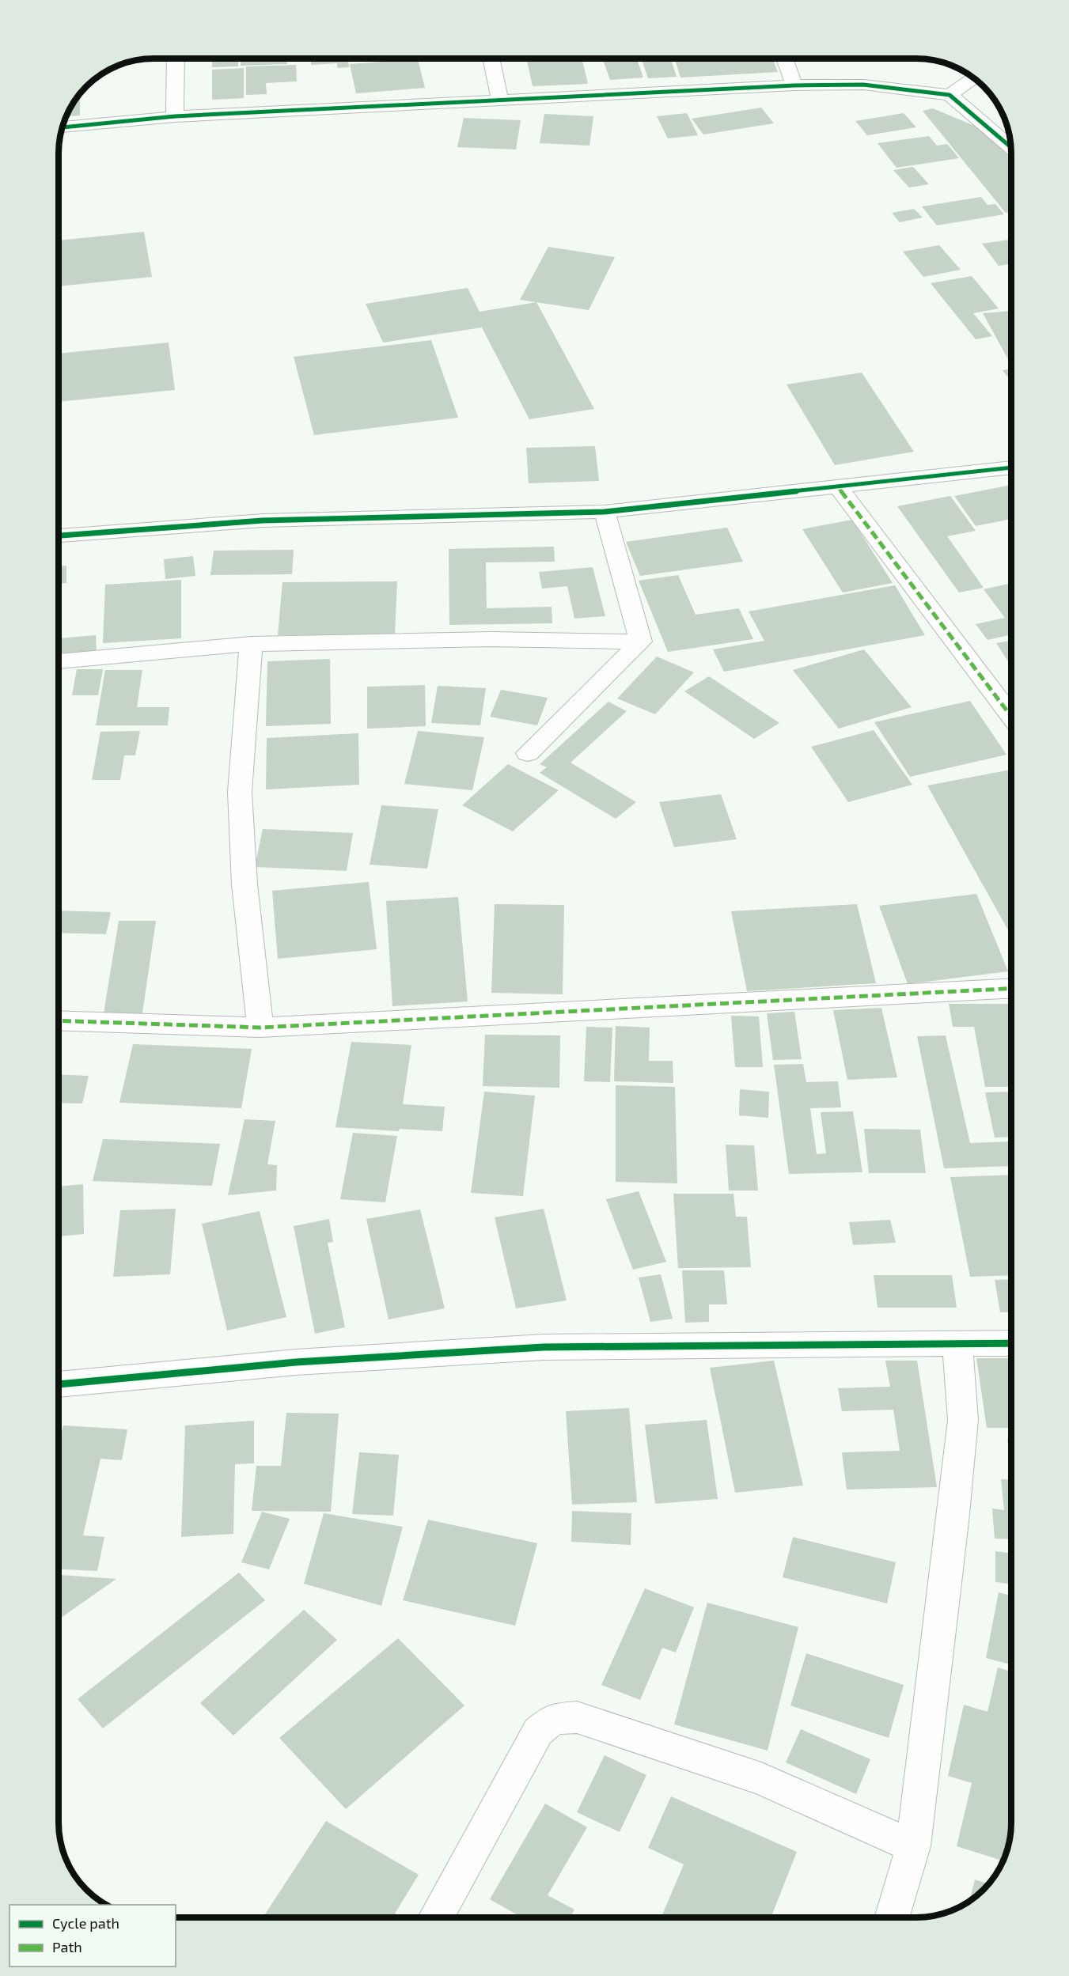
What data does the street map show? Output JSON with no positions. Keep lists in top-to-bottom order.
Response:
{
  "legend": ["Cycle path", "Path"]
}
